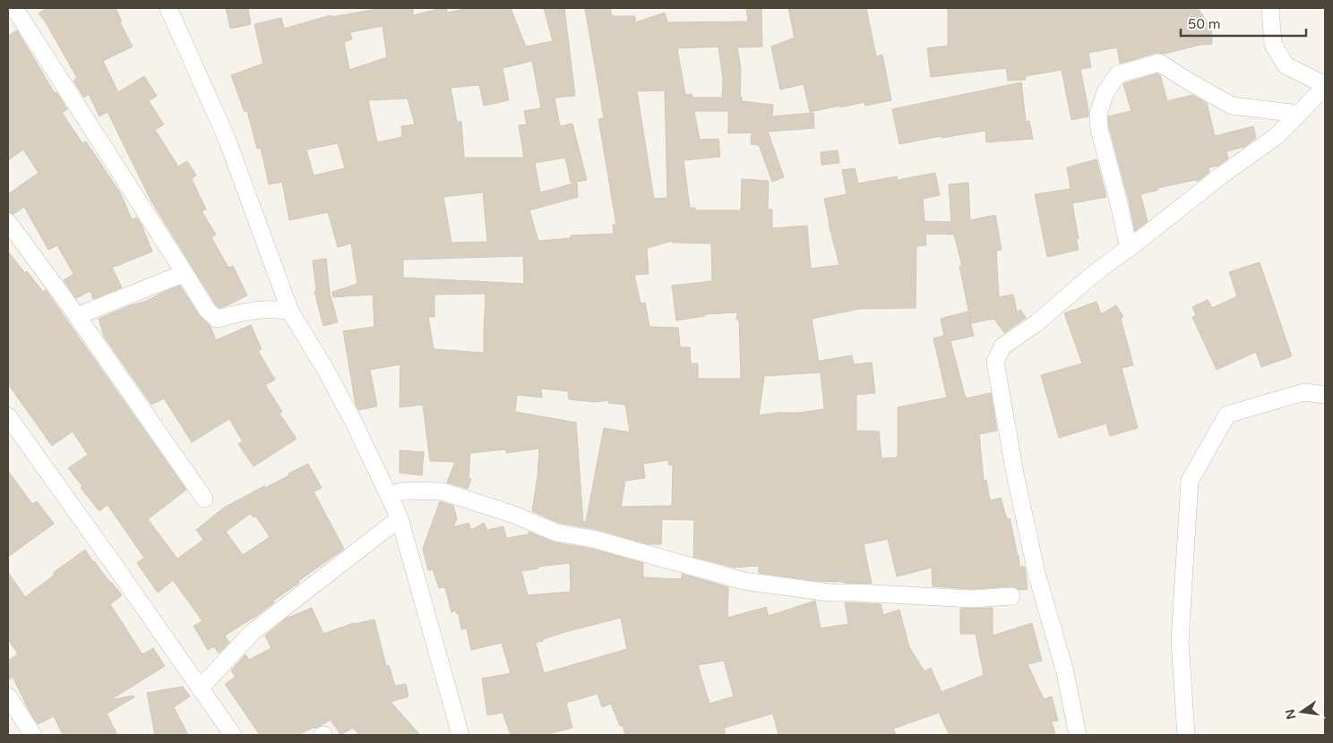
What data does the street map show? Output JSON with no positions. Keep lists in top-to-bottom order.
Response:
{
  "scale_bar": "50 m",
  "north": "left"
}
